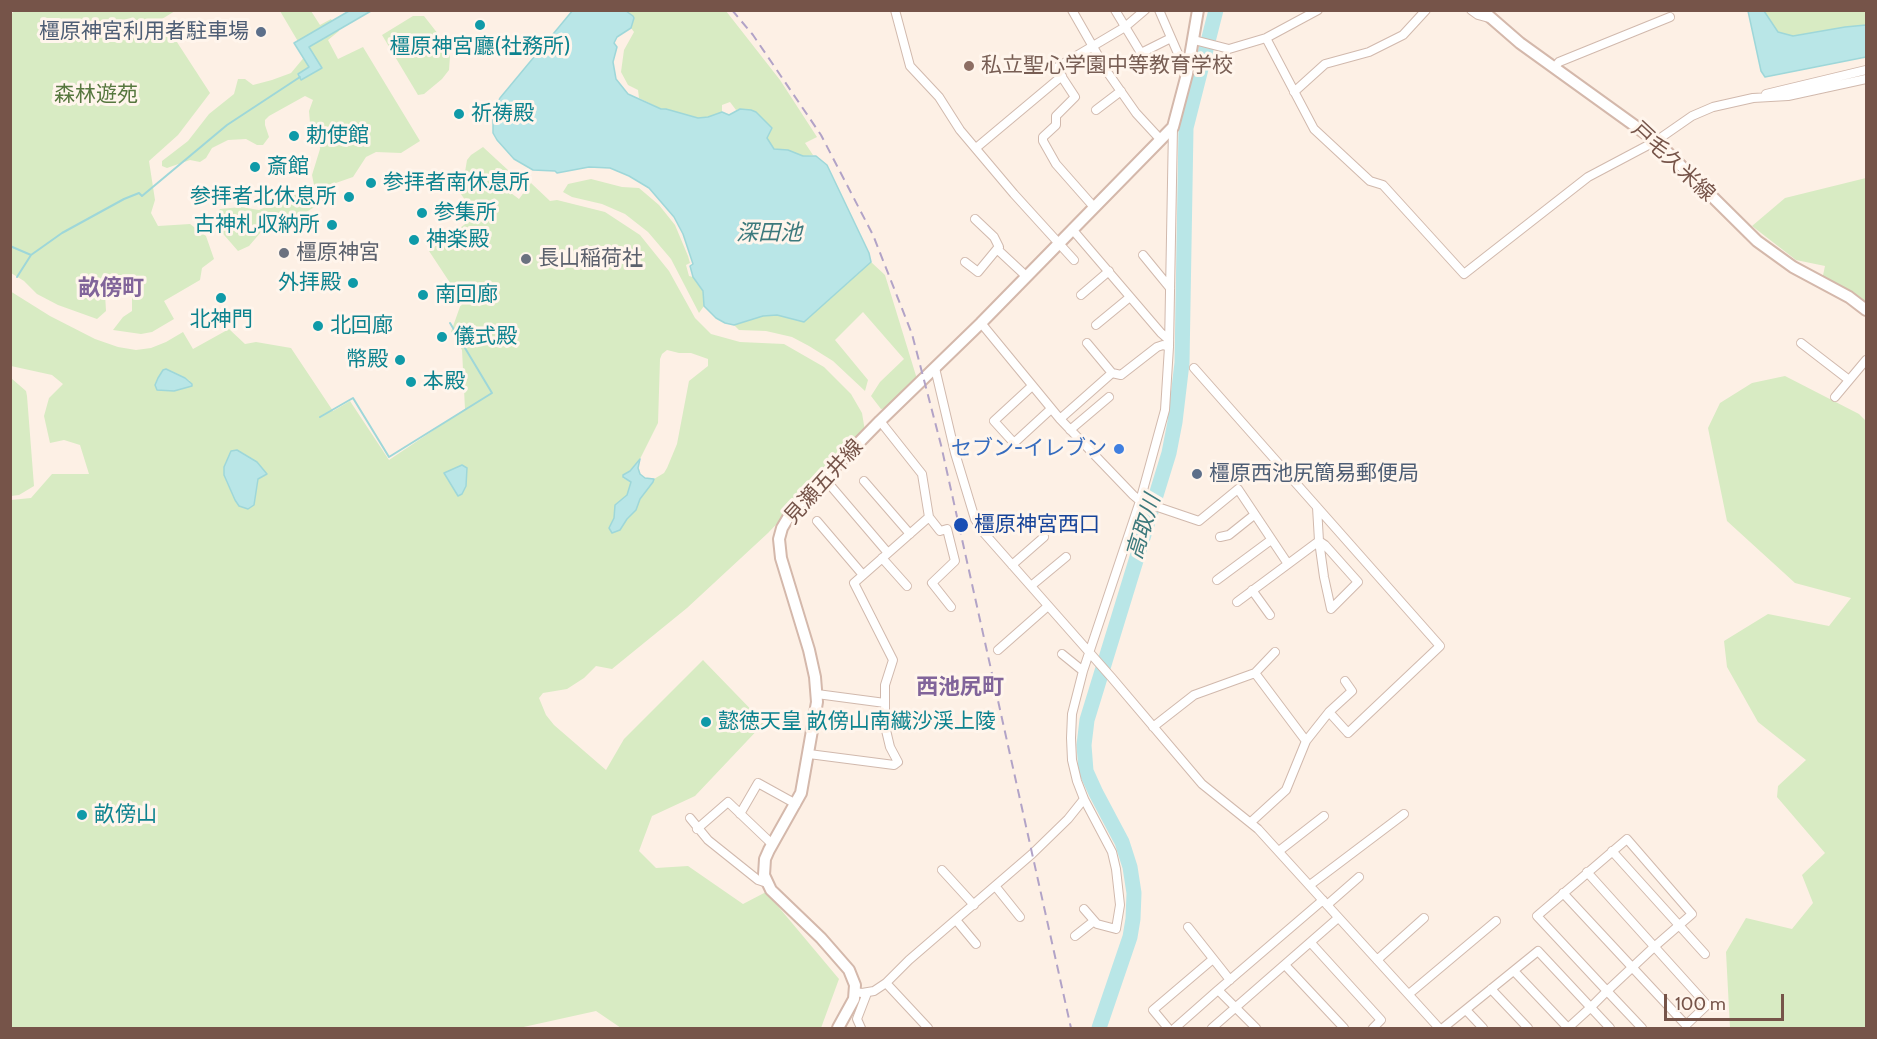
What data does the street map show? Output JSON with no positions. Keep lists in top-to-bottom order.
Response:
{
  "streets": {
    "main road": ["戸毛久米線", "見瀬五井線"]
  },
  "districts": ["畝傍町", "西池尻町"],
  "water": ["深田池", "高取川"],
  "parks": ["森林遊苑"],
  "places": [
    "橿原神宮廳(社務所)",
    "橿原神宮利用者駐車場",
    "私立聖心学園中等教育学校",
    "祈祷殿",
    "勅使館",
    "斎館",
    "参拝者南休息所",
    "参拝者北休息所",
    "参集所",
    "古神札収納所",
    "神楽殿",
    "橿原神宮",
    "長山稲荷社",
    "外拝殿",
    "南回廊",
    "北神門",
    "北回廊",
    "儀式殿",
    "幣殿",
    "本殿",
    "セブン-イレブン",
    "橿原西池尻簡易郵便局",
    "橿原神宮西口",
    "懿徳天皇 畝傍山南繊沙渓上陵",
    "畝傍山"
  ],
  "scale_bar": "100 m"
}
